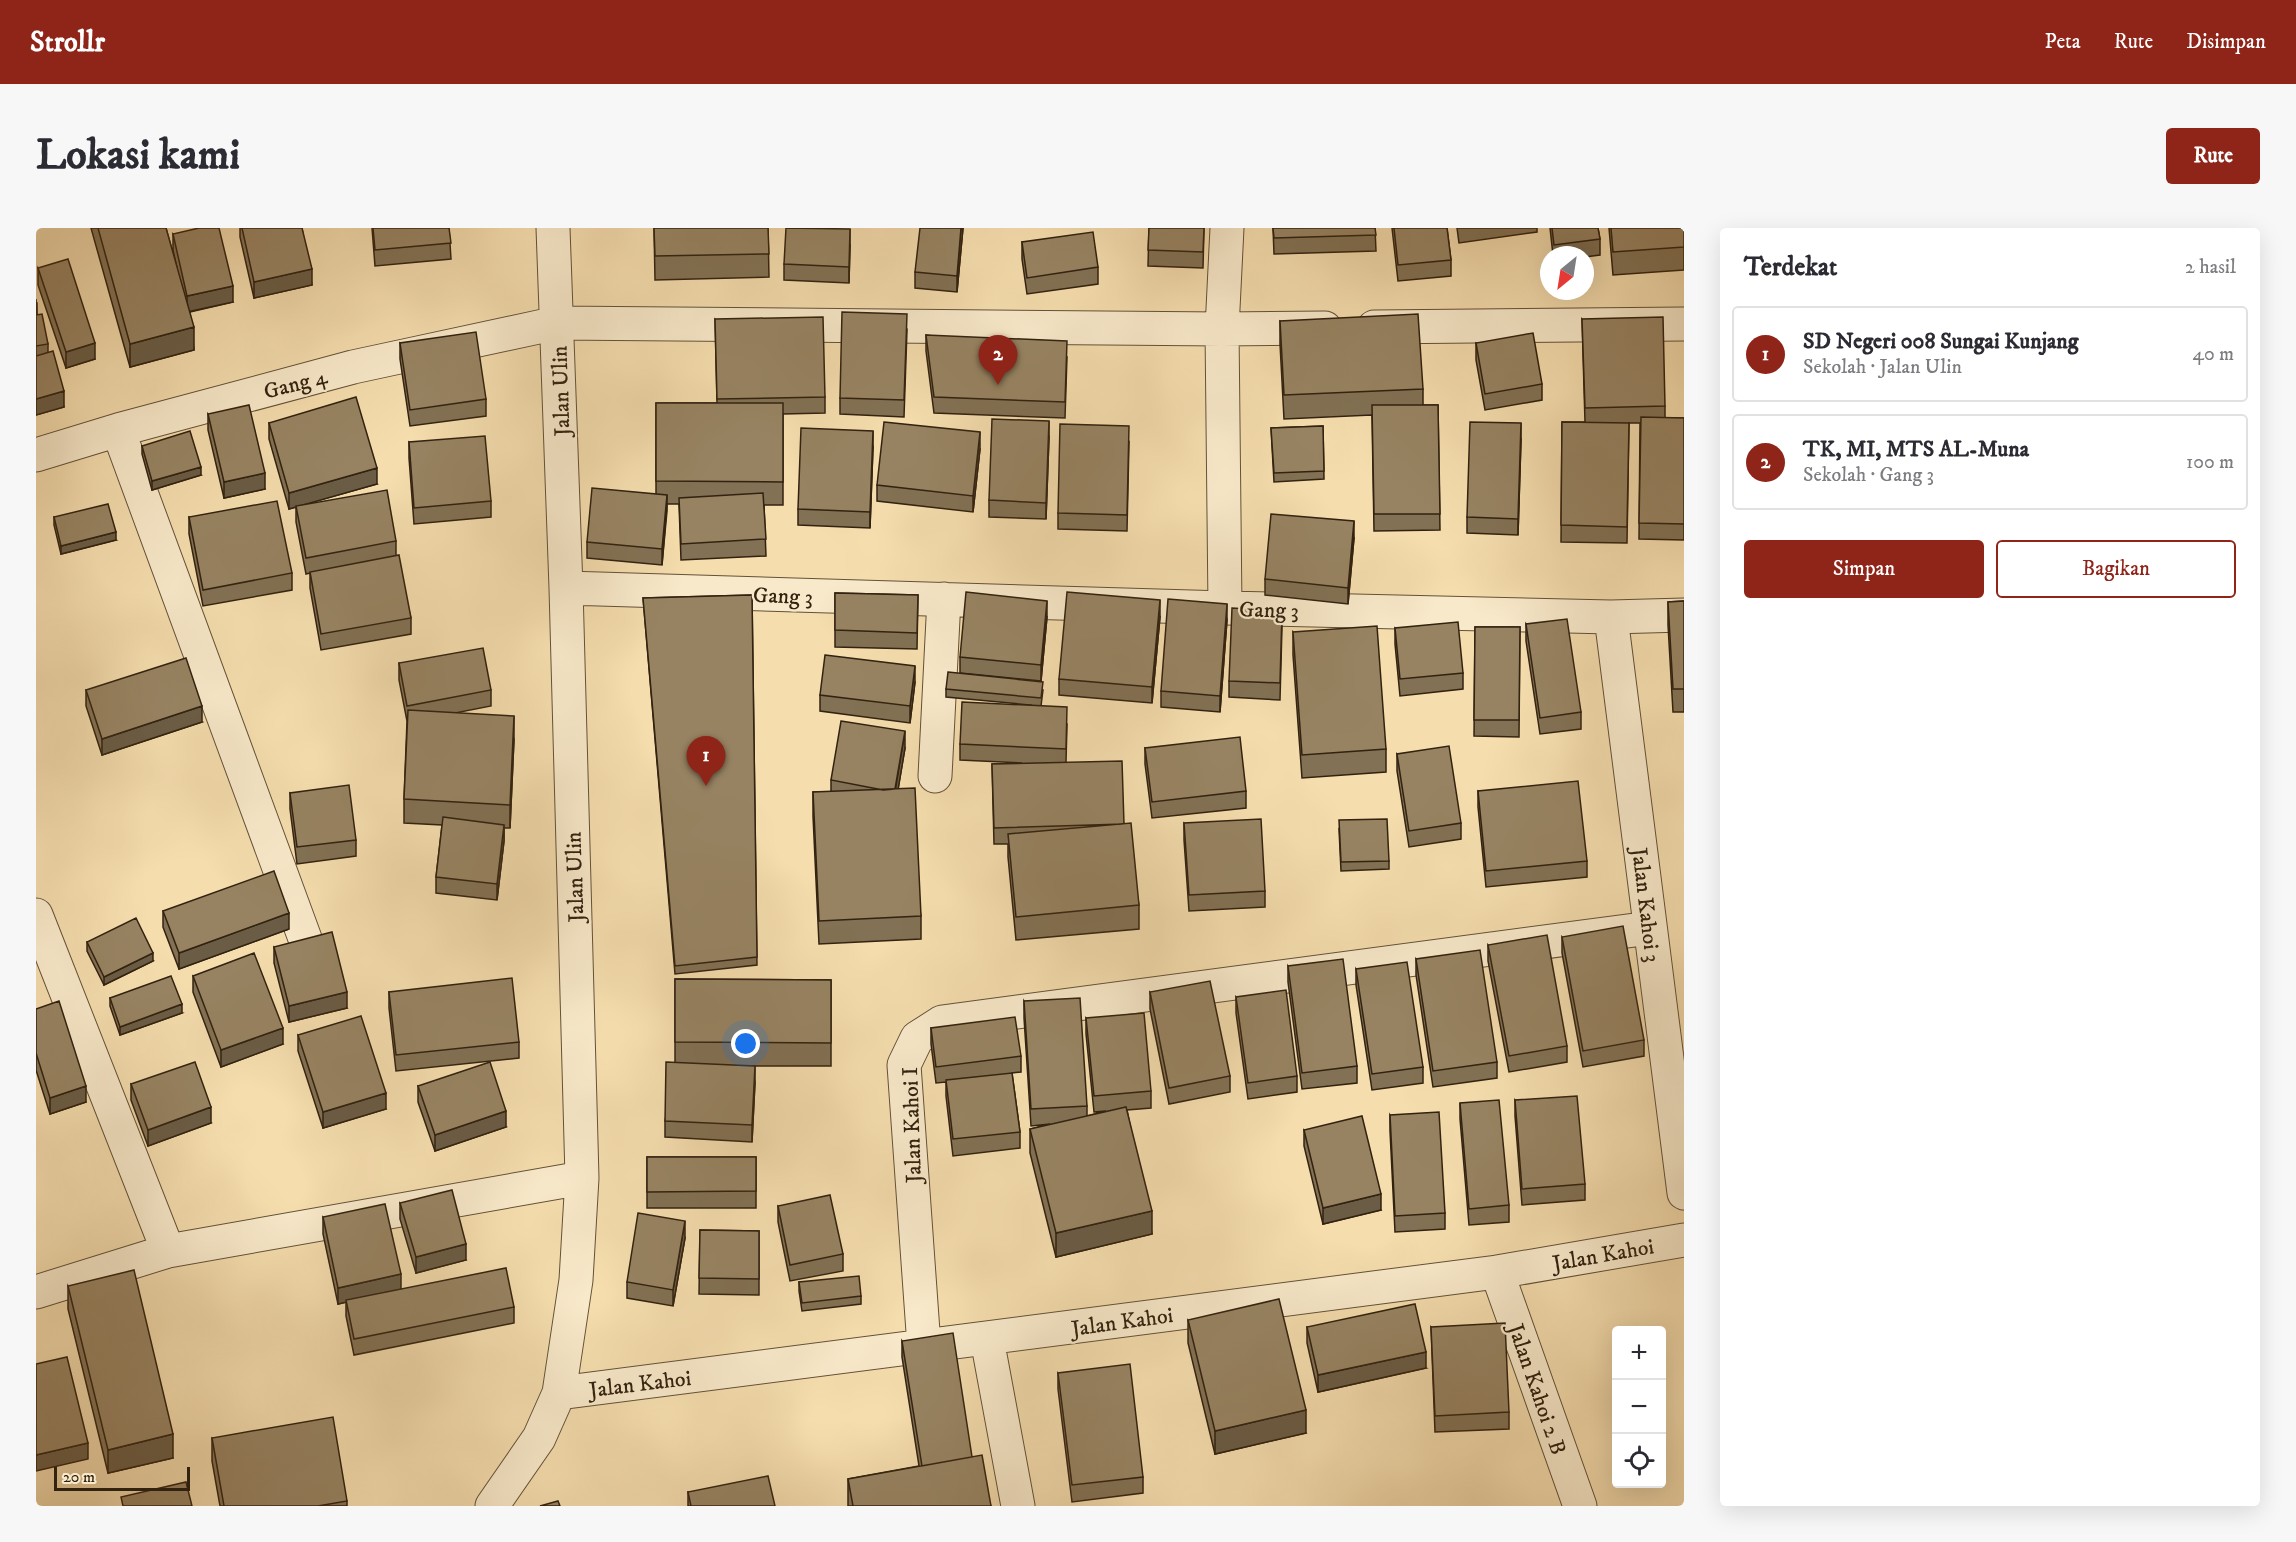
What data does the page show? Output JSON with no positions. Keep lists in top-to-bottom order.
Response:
{
  "streets": {
    "street": [
      "Gang 4",
      "Jalan Ulin",
      "Gang 3",
      "Jalan Kahoi 3",
      "Jalan Kahoi I",
      "Jalan Kahoi",
      "Jalan Kahoi 2 B"
    ]
  },
  "crossings": [
    ["Gang 4", "Jalan Ulin"],
    ["Jalan Ulin", "Gang 3"],
    ["Jalan Ulin", "Jalan Kahoi"],
    ["Gang 3", "Jalan Kahoi 3"],
    ["Jalan Kahoi 3", "Jalan Kahoi I"],
    ["Jalan Kahoi I", "Jalan Kahoi"],
    ["Jalan Kahoi", "Jalan Kahoi 2 B"]
  ],
  "scale_bar": "20 m",
  "north": "bottom left",
  "page": {
    "header": "Strollr",
    "nav": ["Peta", "Rute", "Disimpan"],
    "buttons": [
      "Rute",
      ["Simpan", "Bagikan"]
    ],
    "title": "Lokasi kami",
    "heading": ["Terdekat", "2 hasil"],
    "list": [
      {
        "mark": "1",
        "name": "SD Negeri 008 Sungai Kunjang",
        "note": "Sekolah · Jalan Ulin",
        "value": "40 m"
      },
      {
        "mark": "2",
        "name": "TK, MI, MTS AL-Muna",
        "note": "Sekolah · Gang 3",
        "value": "100 m"
      }
    ],
    "pins": ["2", "1"],
    "map_buttons": ["+", "−"],
    "scale": "20 m"
  }
}
